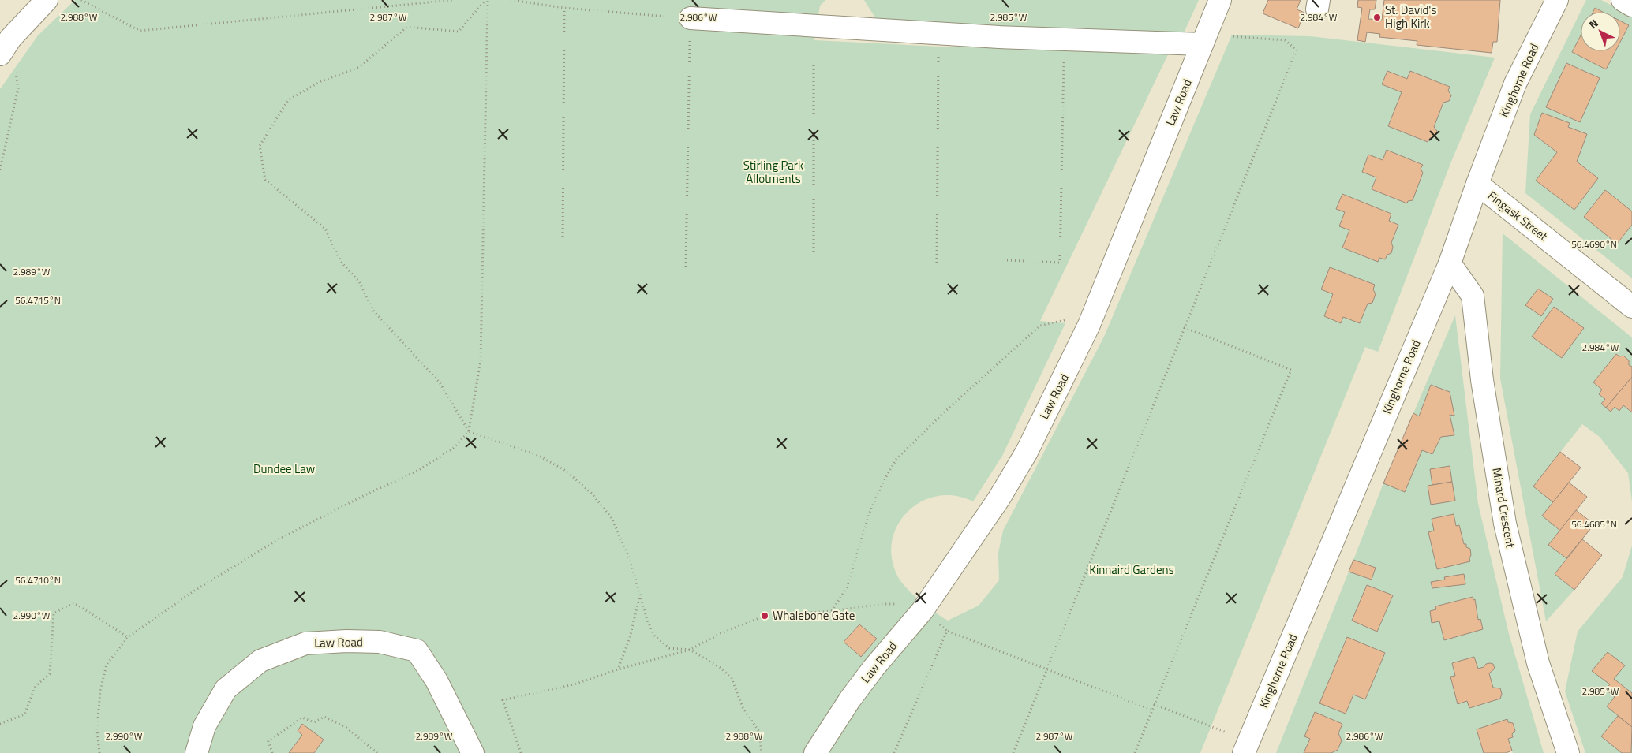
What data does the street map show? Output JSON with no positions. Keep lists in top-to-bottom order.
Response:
{
  "streets": {
    "street": [
      "Kinghorne Road",
      "Law Road",
      "Fingask Street",
      "Minard Crescent"
    ]
  },
  "crossings": [
    ["Kinghorne Road", "Fingask Street"],
    ["Kinghorne Road", "Minard Crescent"]
  ],
  "parks": ["Stirling Park Allotments", "Dundee Law", "Kinnaird Gardens"],
  "places": ["St. David's High Kirk", "Whalebone Gate"],
  "north": "top left",
  "coordinates": [
    "2.988°W",
    "2.987°W",
    "2.986°W",
    "2.985°W",
    "2.984°W",
    "56.4690°N",
    "2.989°W",
    "56.4715°N",
    "56.4685°N",
    "56.4710°N",
    "2.990°W"
  ]
}
